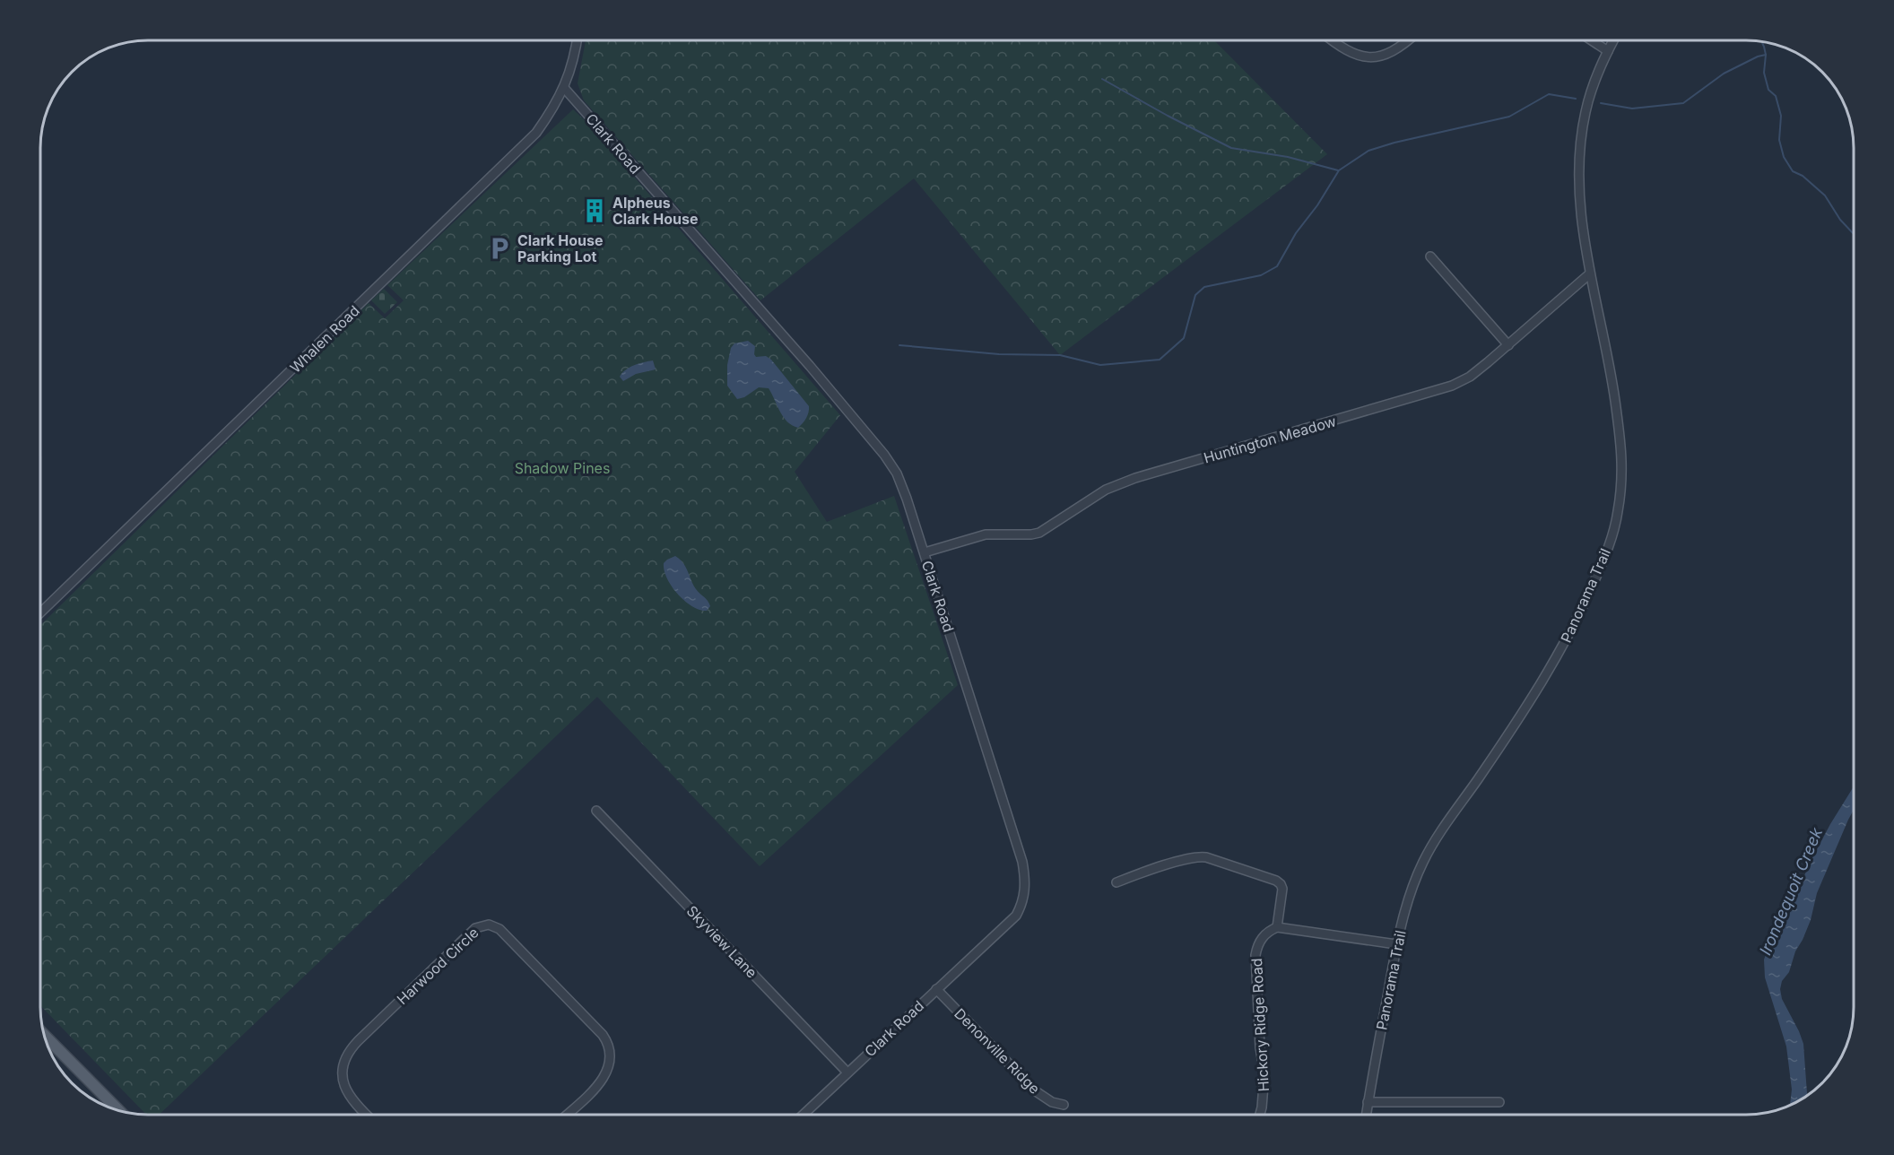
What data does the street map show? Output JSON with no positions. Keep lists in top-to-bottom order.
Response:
{
  "streets": {
    "street": [
      "Clark Road",
      "Whalen Road",
      "Huntington Meadow",
      "Panorama Trail",
      "Skyview Lane",
      "Harwood Circle",
      "Hickory Ridge Road",
      "Denonville Ridge"
    ]
  },
  "crossings": [
    ["Clark Road", "Whalen Road"],
    ["Clark Road", "Huntington Meadow"],
    ["Clark Road", "Skyview Lane"],
    ["Clark Road", "Denonville Ridge"],
    ["Huntington Meadow", "Panorama Trail"]
  ],
  "water": ["Irondequoit Creek"],
  "parks": ["Shadow Pines"],
  "places": {
    "building": ["Alpheus Clark House"],
    "parking": ["Clark House Parking Lot"]
  }
}
